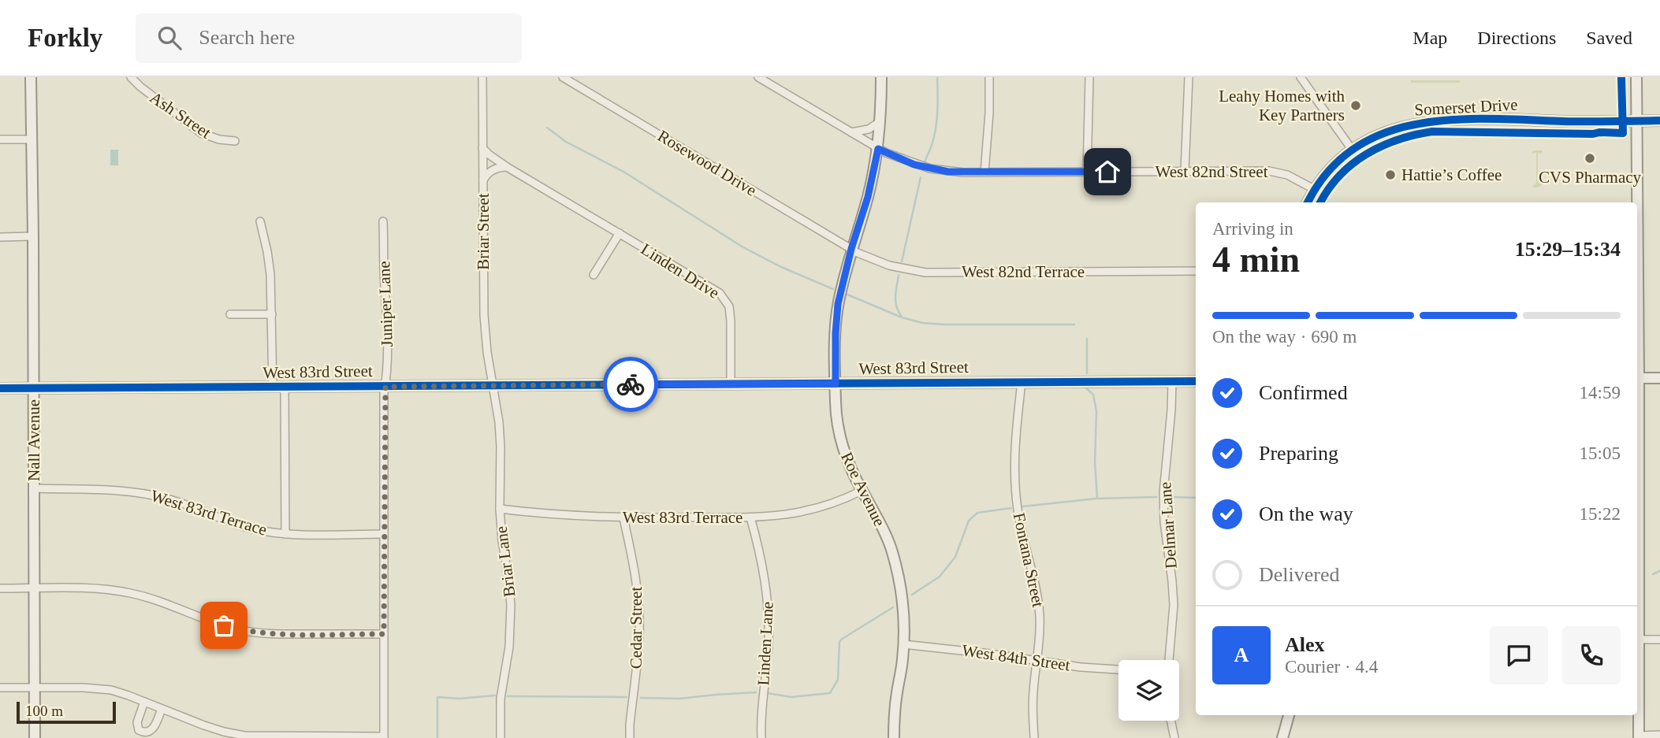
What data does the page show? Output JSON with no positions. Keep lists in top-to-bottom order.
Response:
{
  "streets": {
    "main road": [
      "Somerset Drive",
      "West 83rd Street",
      "Nall Avenue",
      "Roe Avenue"
    ],
    "street": [
      "Ash Street",
      "Rosewood Drive",
      "West 82nd Street",
      "Briar Street",
      "Linden Drive",
      "West 82nd Terrace",
      "Juniper Lane",
      "West 83rd Terrace",
      "Delmar Lane",
      "Fontana Street",
      "Briar Lane",
      "Cedar Street",
      "Linden Lane",
      "West 84th Street"
    ]
  },
  "crossings": [
    ["Somerset Drive", "West 82nd Street"],
    ["Rosewood Drive", "West 82nd Terrace"],
    ["Rosewood Drive", "Roe Avenue"],
    ["West 82nd Street", "Roe Avenue"],
    ["Briar Street", "Linden Drive"],
    ["Briar Street", "West 83rd Street"],
    ["Briar Street", "Briar Lane"],
    ["Linden Drive", "West 83rd Street"],
    ["West 82nd Terrace", "Roe Avenue"],
    ["Juniper Lane", "West 83rd Street"],
    ["Juniper Lane", "West 83rd Terrace"],
    ["West 83rd Street", "Nall Avenue"],
    ["West 83rd Street", "Roe Avenue"],
    ["West 83rd Street", "Delmar Lane"],
    ["West 83rd Street", "Fontana Street"],
    ["West 83rd Street", "Briar Lane"],
    ["Nall Avenue", "West 83rd Terrace"],
    ["Roe Avenue", "West 83rd Terrace"],
    ["Roe Avenue", "West 84th Street"],
    ["West 83rd Terrace", "Briar Lane"],
    ["West 83rd Terrace", "Cedar Street"],
    ["West 83rd Terrace", "Linden Lane"],
    ["Fontana Street", "West 84th Street"]
  ],
  "places": ["Leahy Homes with Key Partners", "CVS Pharmacy", "Hattie’s Coffee"],
  "scale_bar": "100 m",
  "page": {
    "header": "Forkly",
    "search": "Search here",
    "nav": ["Map", "Directions", "Saved"],
    "heading": ["4 min", "Arriving in", "15:29–15:34"],
    "panel": ["Alex", "Courier · 4.4"],
    "bar": "On the way · 690 m",
    "list": [
      ["Confirmed", "14:59"],
      ["Preparing", "15:05"],
      ["On the way", "15:22"],
      "Delivered"
    ],
    "round": "A",
    "scale": "100 m"
  }
}
